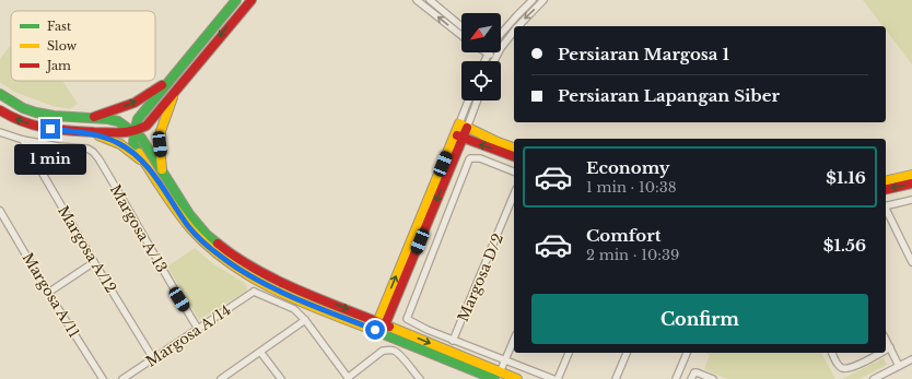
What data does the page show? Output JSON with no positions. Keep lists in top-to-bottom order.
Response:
{
  "streets": {
    "street": [
      "Margosa A/13",
      "Margosa A/12",
      "Margosa D/2",
      "Margosa A/11",
      "Margosa A/14"
    ]
  },
  "crossings": [
    ["Margosa A/13", "Margosa A/12"],
    ["Margosa A/13", "Margosa A/14"],
    ["Margosa A/12", "Margosa A/14"]
  ],
  "legend": ["Fast", "Slow", "Jam"],
  "north": "bottom left",
  "page": {
    "banner": ["Persiaran Margosa 1", "Persiaran Lapangan Siber"],
    "bubble": "1 min",
    "list": [
      {
        "name": "Economy",
        "note": "1 min · 10:38",
        "value": "$1.16"
      },
      {
        "name": "Comfort",
        "note": "2 min · 10:39",
        "value": "$1.56"
      }
    ],
    "buttons": "Confirm"
  }
}
